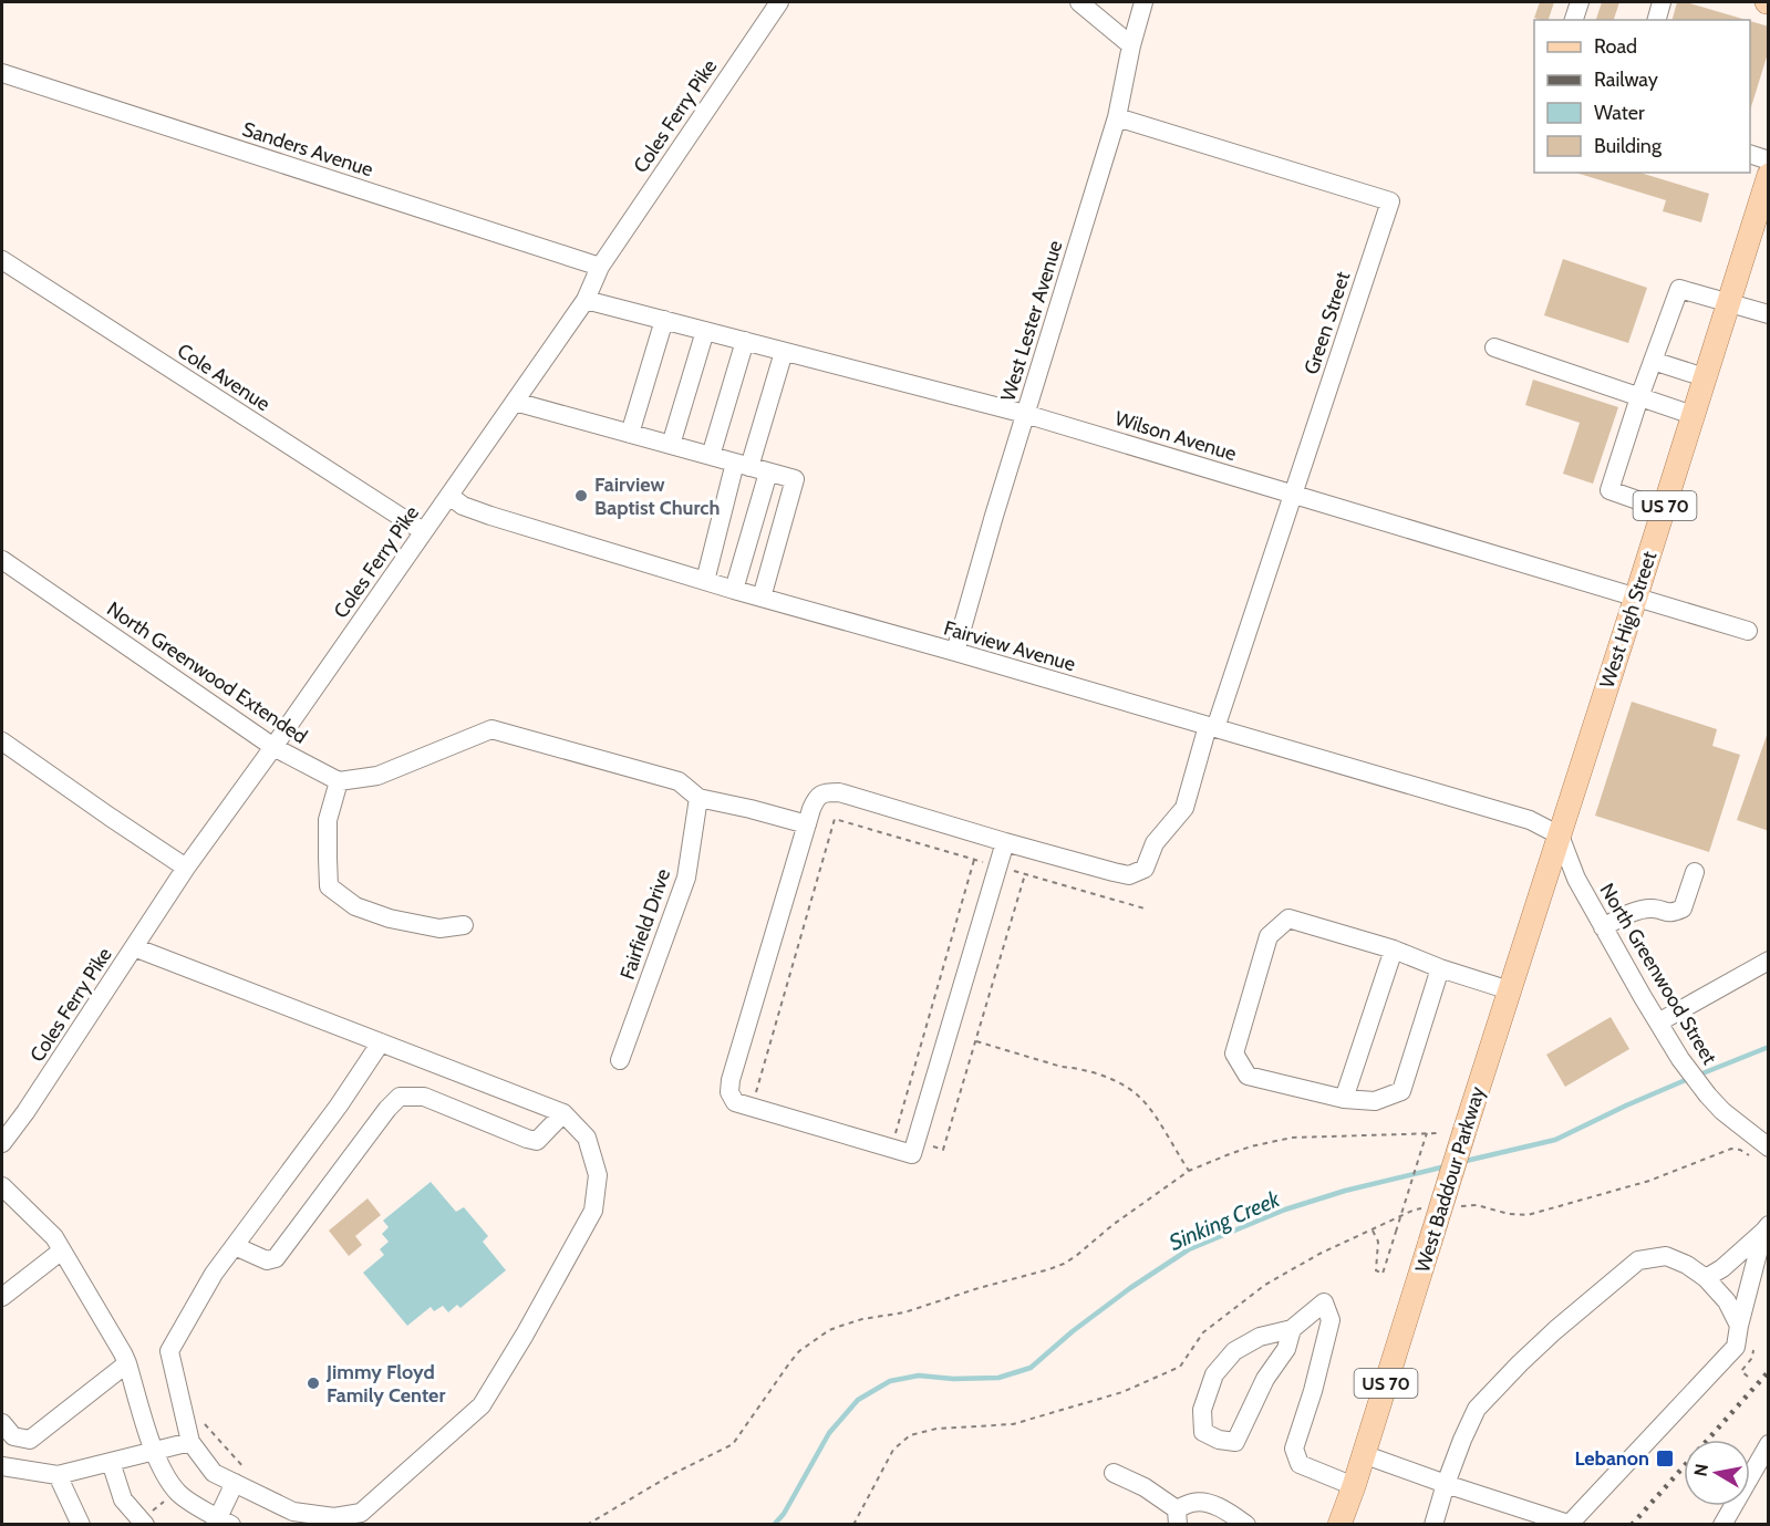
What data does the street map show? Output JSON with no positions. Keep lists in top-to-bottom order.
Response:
{
  "streets": {
    "main road": ["US 70", "West High Street", "West Baddour Parkway"],
    "street": [
      "Coles Ferry Pike",
      "Sanders Avenue",
      "West Lester Avenue",
      "Green Street",
      "Cole Avenue",
      "Wilson Avenue",
      "Fairview Avenue",
      "North Greenwood Extended",
      "Fairfield Drive",
      "North Greenwood Street"
    ]
  },
  "crossings": [
    ["Coles Ferry Pike", "Sanders Avenue"],
    ["Coles Ferry Pike", "Cole Avenue"],
    ["Coles Ferry Pike", "Wilson Avenue"],
    ["Coles Ferry Pike", "Fairview Avenue"],
    ["Coles Ferry Pike", "North Greenwood Extended"],
    ["West Lester Avenue", "Green Street"],
    ["West Lester Avenue", "Wilson Avenue"],
    ["West Lester Avenue", "Fairview Avenue"],
    ["Green Street", "Wilson Avenue"],
    ["Green Street", "Fairview Avenue"],
    ["Wilson Avenue", "West High Street"],
    ["West High Street", "Fairview Avenue"],
    ["West High Street", "North Greenwood Street"],
    ["West High Street", "West Baddour Parkway"],
    ["Fairview Avenue", "North Greenwood Street"],
    ["Fairview Avenue", "West Baddour Parkway"],
    ["North Greenwood Street", "West Baddour Parkway"]
  ],
  "water": ["Sinking Creek"],
  "places": {
    "other": ["Fairview Baptist Church", "Jimmy Floyd Family Center"],
    "transit": ["Lebanon"]
  },
  "legend": [
    "Road",
    "Railway",
    "Water",
    "Building"
  ],
  "north": "left"
}
